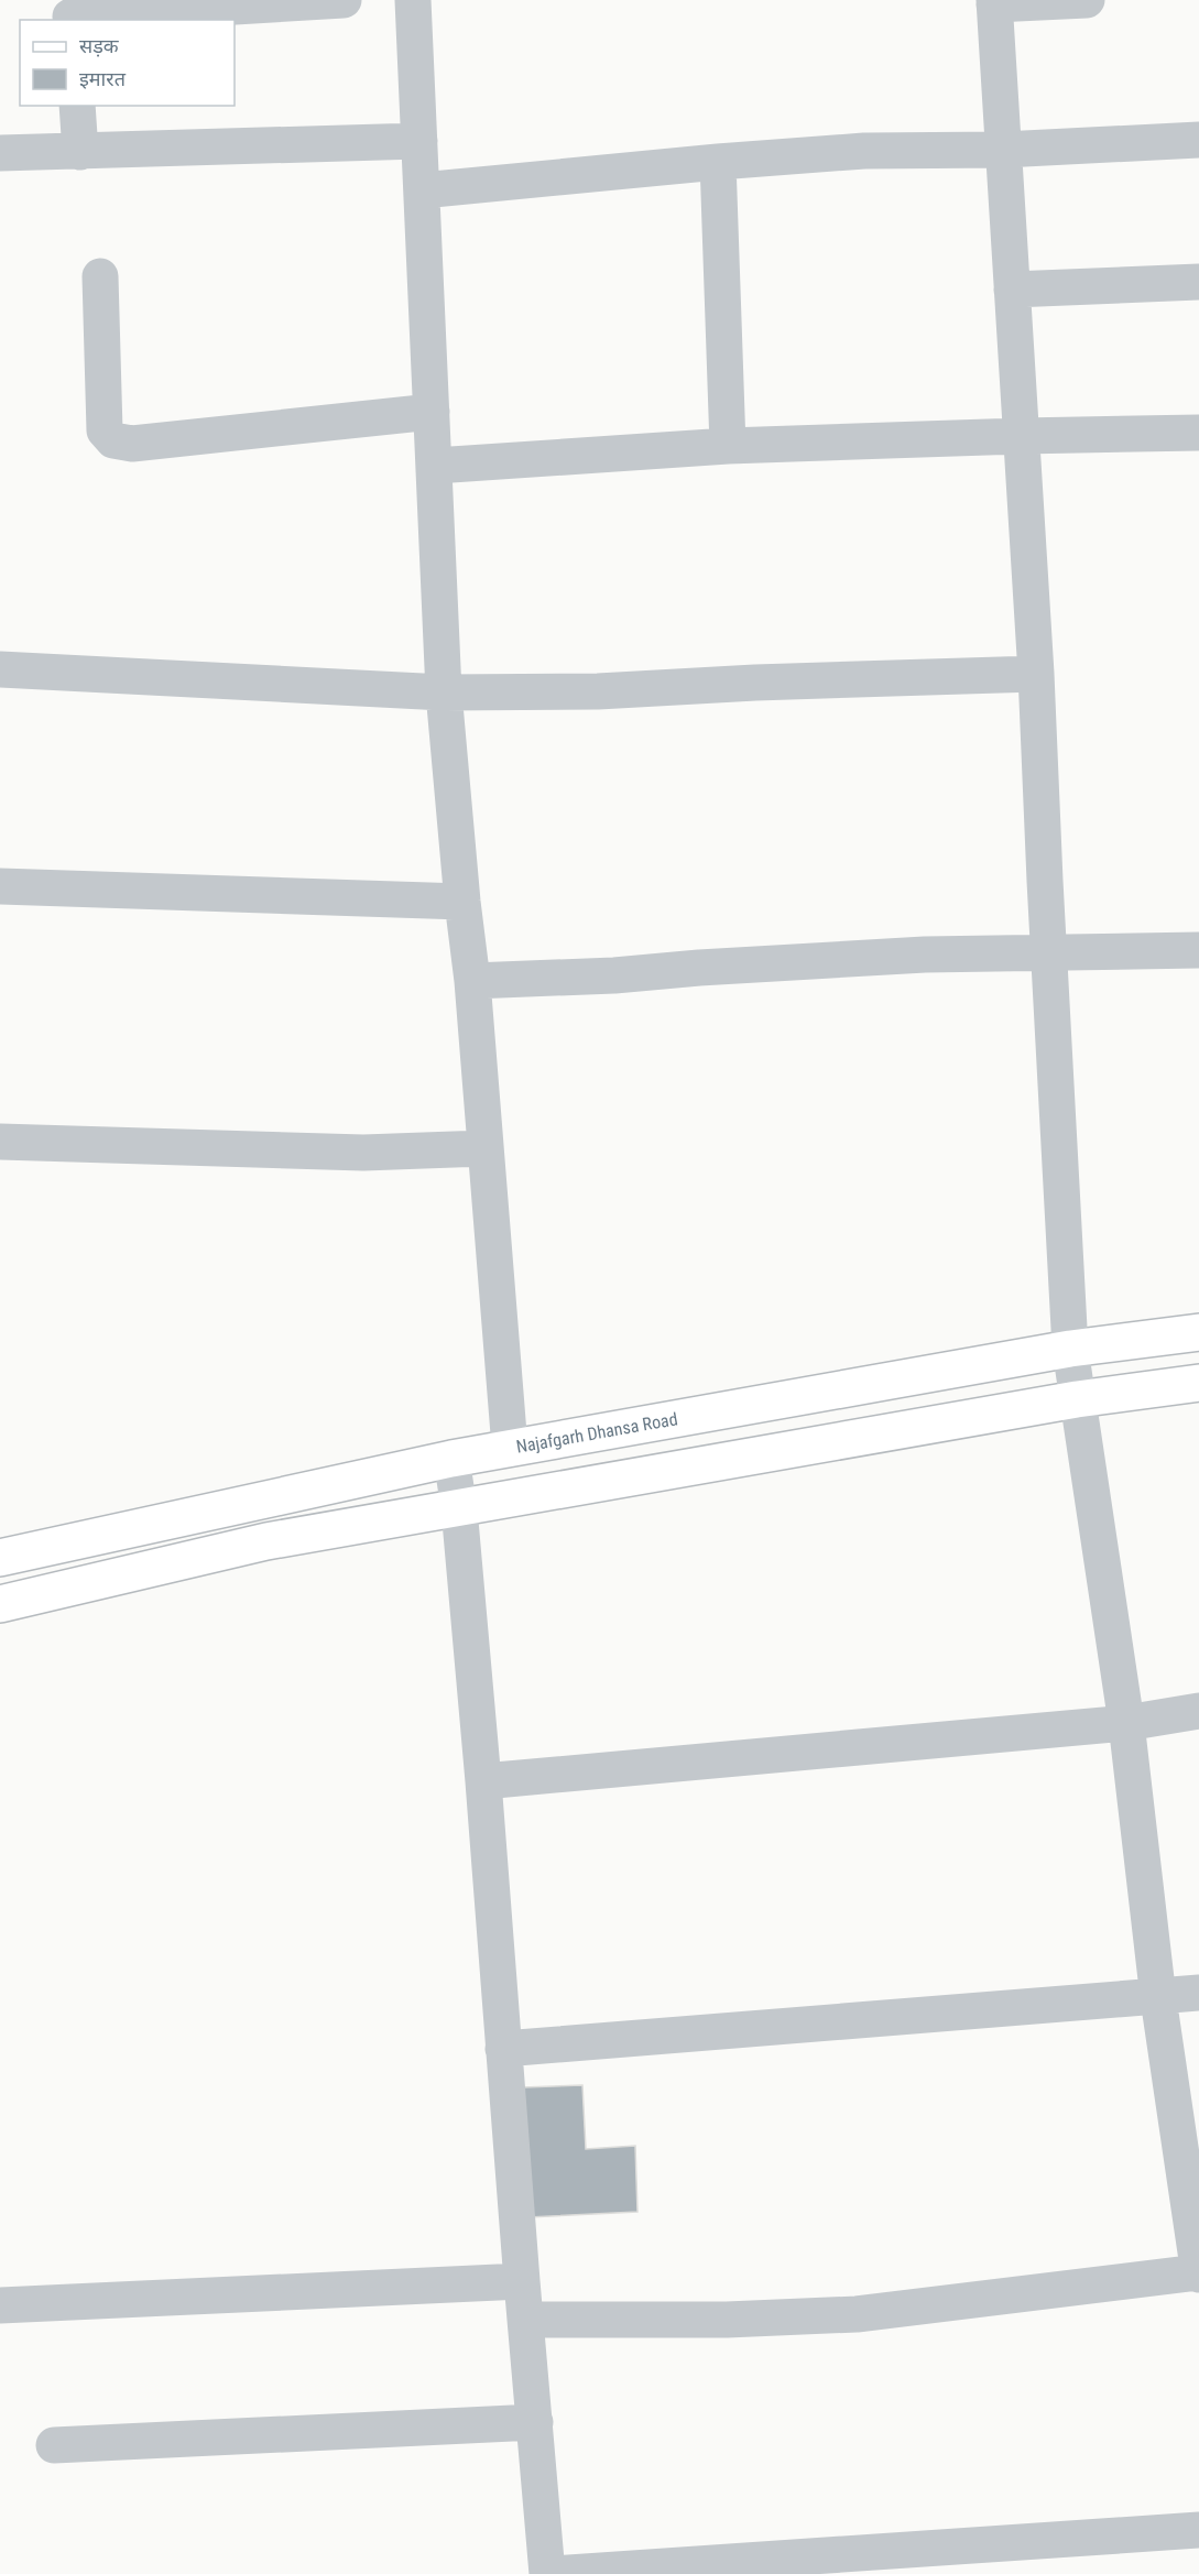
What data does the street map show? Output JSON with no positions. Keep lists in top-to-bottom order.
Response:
{
  "streets": {
    "main road": ["Najafgarh Dhansa Road"]
  },
  "legend": ["सड़क", "इमारत"]
}
